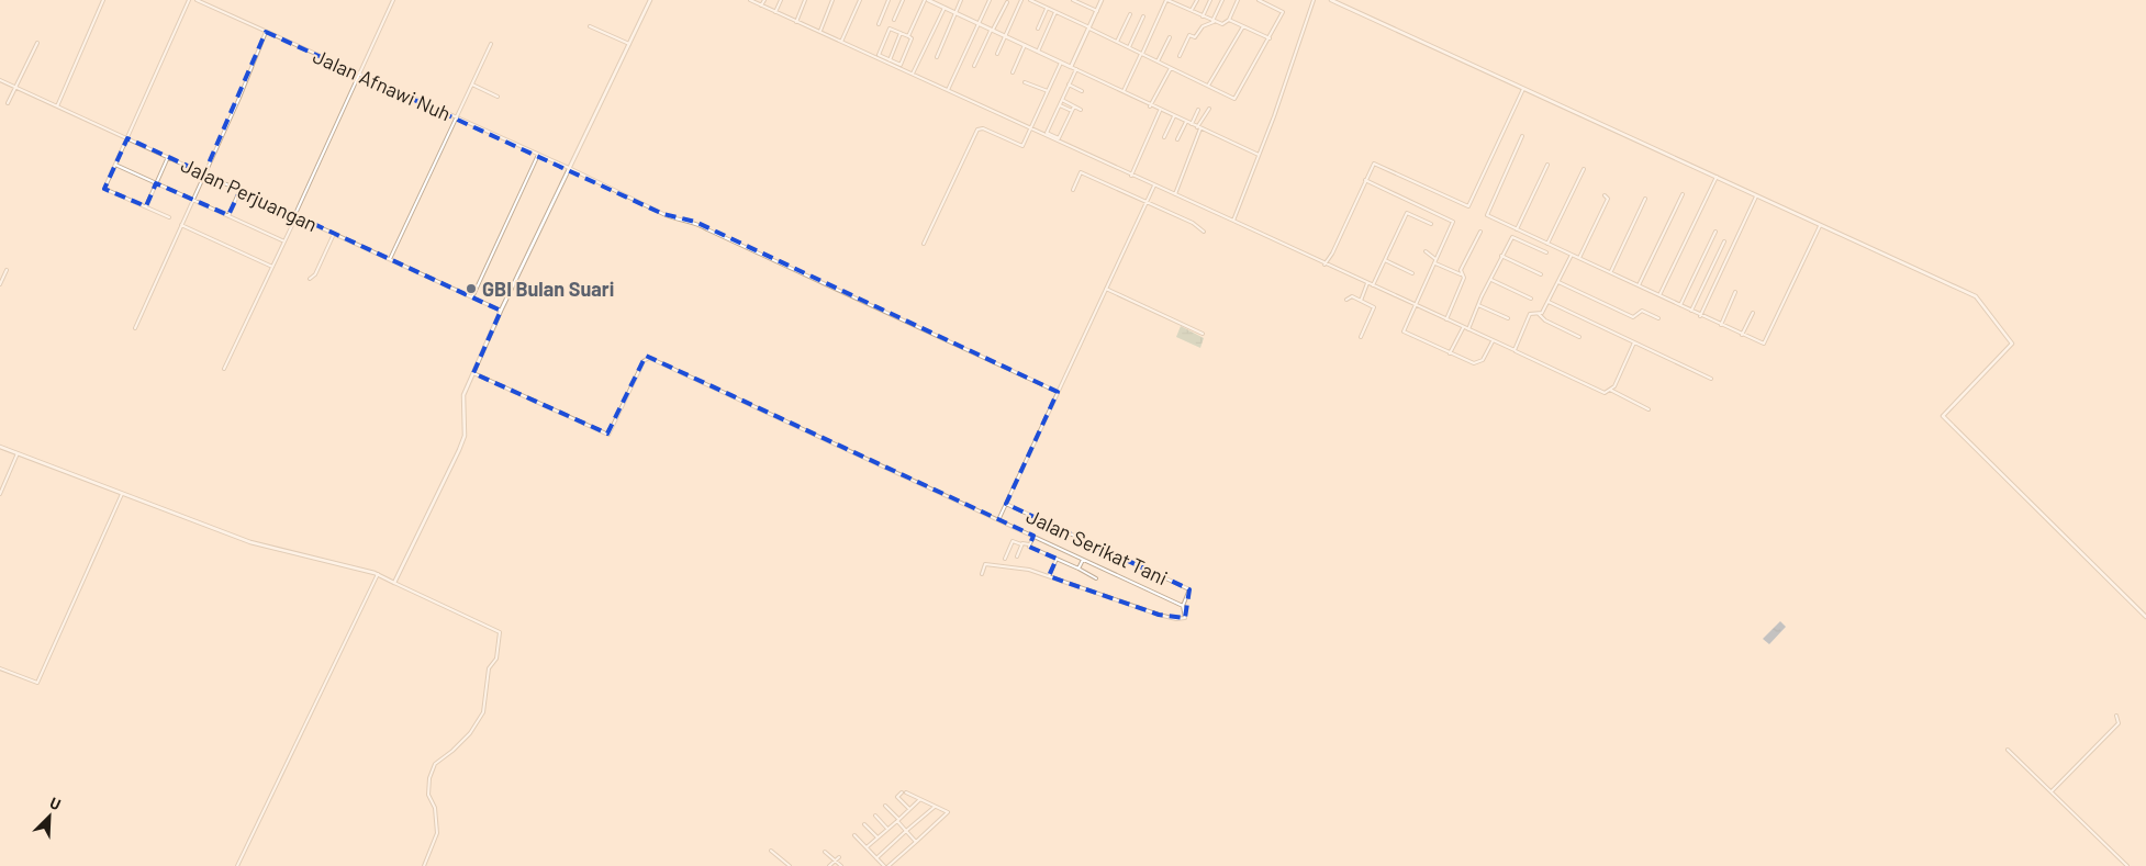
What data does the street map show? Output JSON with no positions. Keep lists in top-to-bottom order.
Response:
{
  "streets": {
    "street": ["Jalan Afnawi Nuh", "Jalan Perjuangan", "Jalan Serikat Tani"]
  },
  "places": ["GBI Bulan Suari"],
  "north": "top right"
}
